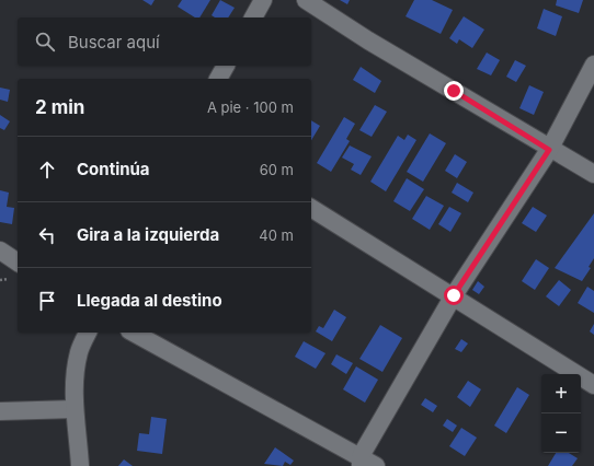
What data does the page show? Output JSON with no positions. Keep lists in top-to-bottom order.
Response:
{
  "page": {
    "search": "Buscar aquí",
    "heading": ["2 min", "A pie · 100 m"],
    "list": [
      ["Continúa", "60 m"],
      ["Gira a la izquierda", "40 m"],
      "Llegada al destino"
    ],
    "map_buttons": ["+", "−"]
  }
}
